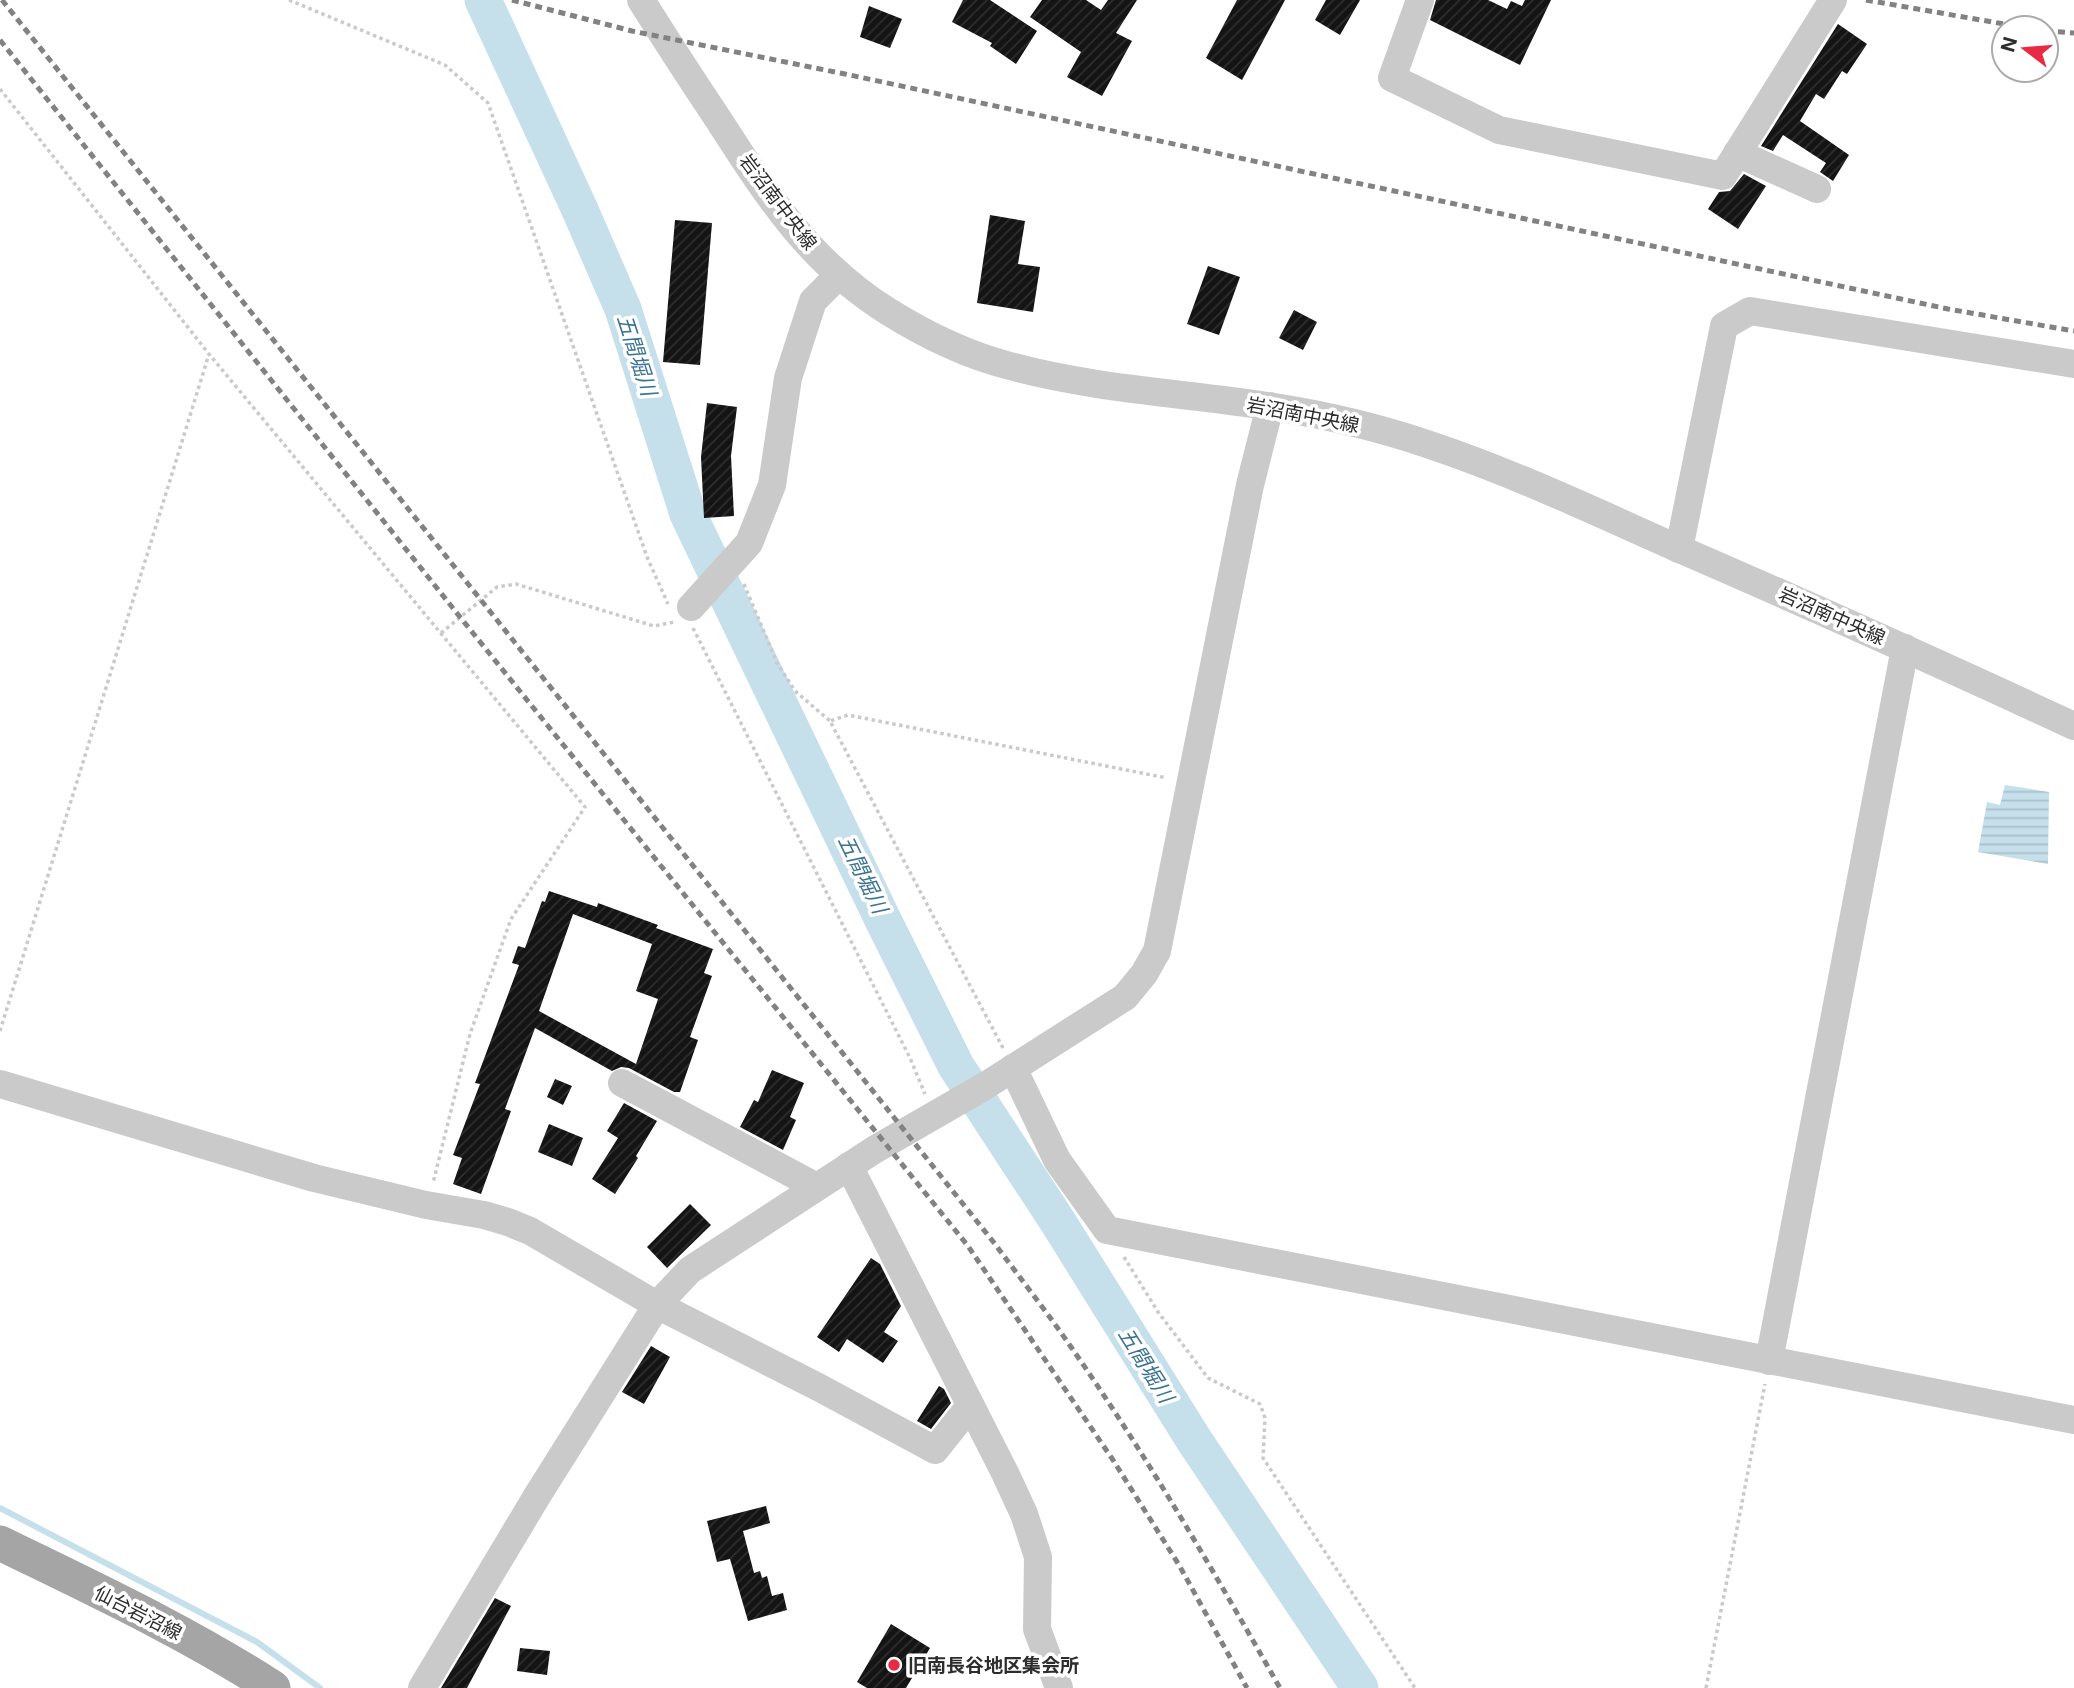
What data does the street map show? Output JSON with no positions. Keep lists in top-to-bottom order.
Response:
{
  "streets": {
    "main road": ["仙台岩沼線"],
    "street": ["岩沼南中央線"]
  },
  "water": ["五間堀川"],
  "places": ["旧南長谷地区集会所"],
  "north": "left"
}
